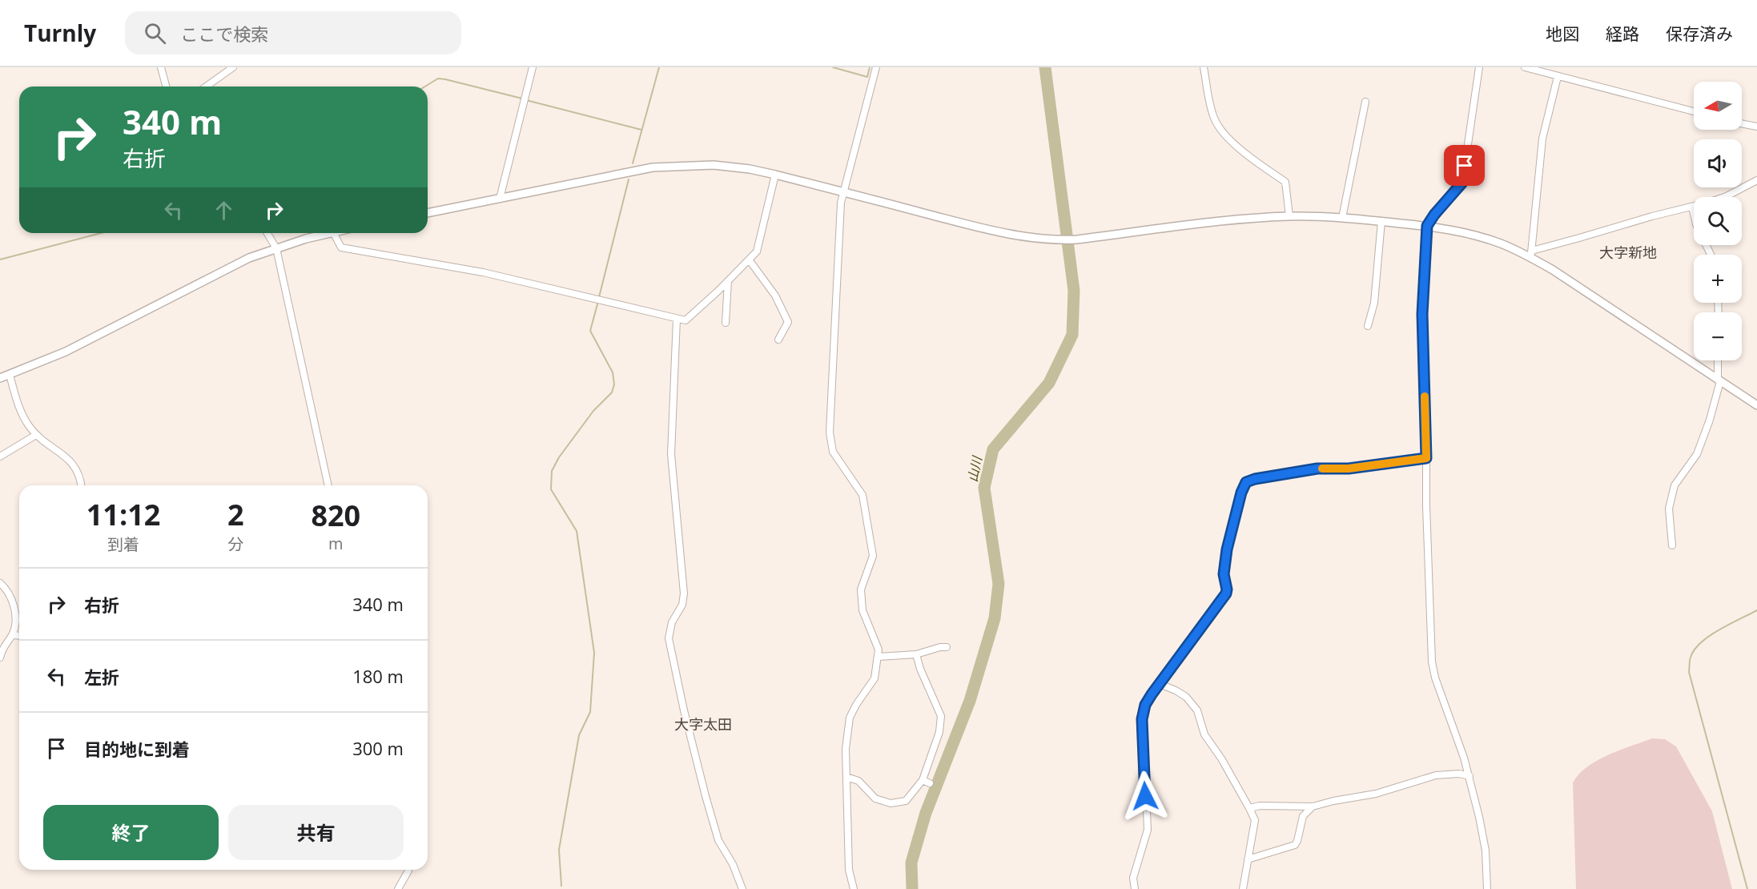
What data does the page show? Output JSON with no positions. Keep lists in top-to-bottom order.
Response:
{
  "districts": ["大字新地", "大字太田"],
  "water": ["山川"],
  "north": "left",
  "page": {
    "header": "Turnly",
    "search": "ここで検索",
    "nav": ["地図", "経路", "保存済み"],
    "map_buttons": ["+", "−"],
    "turn": ["340 m", "右折"],
    "eta": [
      "11:12",
      "到着",
      "2",
      "分",
      "820",
      "m"
    ],
    "list": [
      {
        "name": "右折",
        "value": "340 m"
      },
      {
        "name": "左折",
        "value": "180 m"
      },
      {
        "name": "目的地に到着",
        "value": "300 m"
      }
    ],
    "buttons": ["終了", "共有"]
  }
}
